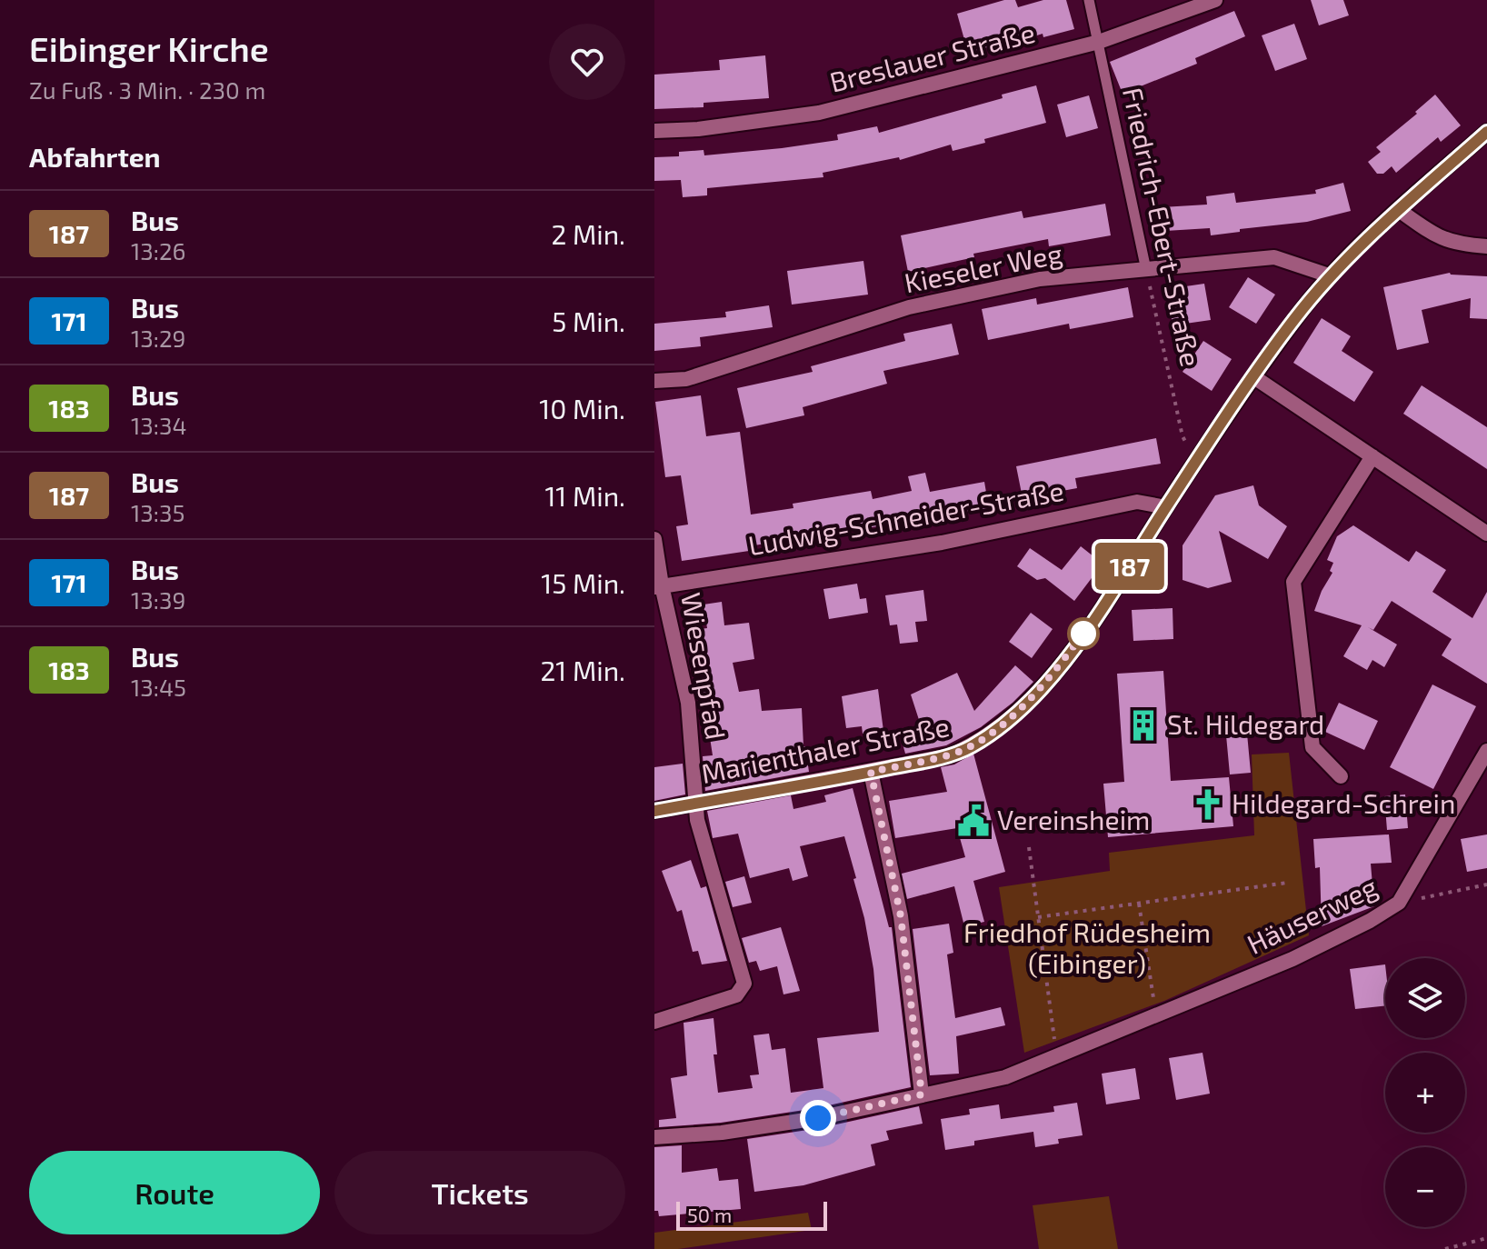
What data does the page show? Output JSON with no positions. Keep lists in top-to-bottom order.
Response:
{
  "streets": {
    "street": [
      "Breslauer Straße",
      "Kieseler Weg",
      "Ludwig-Schneider-Straße",
      "Wiesenpfad",
      "Marienthaler Straße",
      "Häuserweg"
    ],
    "lane": ["Friedrich-Ebert-Straße"]
  },
  "crossings": [
    ["Breslauer Straße", "Friedrich-Ebert-Straße"],
    ["Friedrich-Ebert-Straße", "Kieseler Weg"],
    ["Friedrich-Ebert-Straße", "Marienthaler Straße"],
    ["Kieseler Weg", "Marienthaler Straße"],
    ["Ludwig-Schneider-Straße", "Wiesenpfad"],
    ["Ludwig-Schneider-Straße", "Marienthaler Straße"],
    ["Wiesenpfad", "Marienthaler Straße"]
  ],
  "parks": ["Friedhof Rüdesheim (Eibinger)"],
  "places": {
    "building": ["St. Hildegard"],
    "church": ["Hildegard-Schrein"],
    "public building": ["Vereinsheim"]
  },
  "lines": ["bus line 187"],
  "scale_bar": "50 m",
  "page": {
    "heading": [
      ["Eibinger Kirche", "Zu Fuß · 3 Min. · 230 m"],
      "Abfahrten"
    ],
    "on_map": "187",
    "list": [
      {
        "mark": "187",
        "name": "Bus",
        "note": "13:26",
        "value": "2 Min."
      },
      {
        "mark": "171",
        "name": "Bus",
        "note": "13:29",
        "value": "5 Min."
      },
      {
        "mark": "183",
        "name": "Bus",
        "note": "13:34",
        "value": "10 Min."
      },
      {
        "mark": "187",
        "name": "Bus",
        "note": "13:35",
        "value": "11 Min."
      },
      {
        "mark": "171",
        "name": "Bus",
        "note": "13:39",
        "value": "15 Min."
      },
      {
        "mark": "183",
        "name": "Bus",
        "note": "13:45",
        "value": "21 Min."
      }
    ],
    "map_buttons": ["+", "−"],
    "buttons": ["Route", "Tickets"],
    "scale": "50 m"
  }
}
